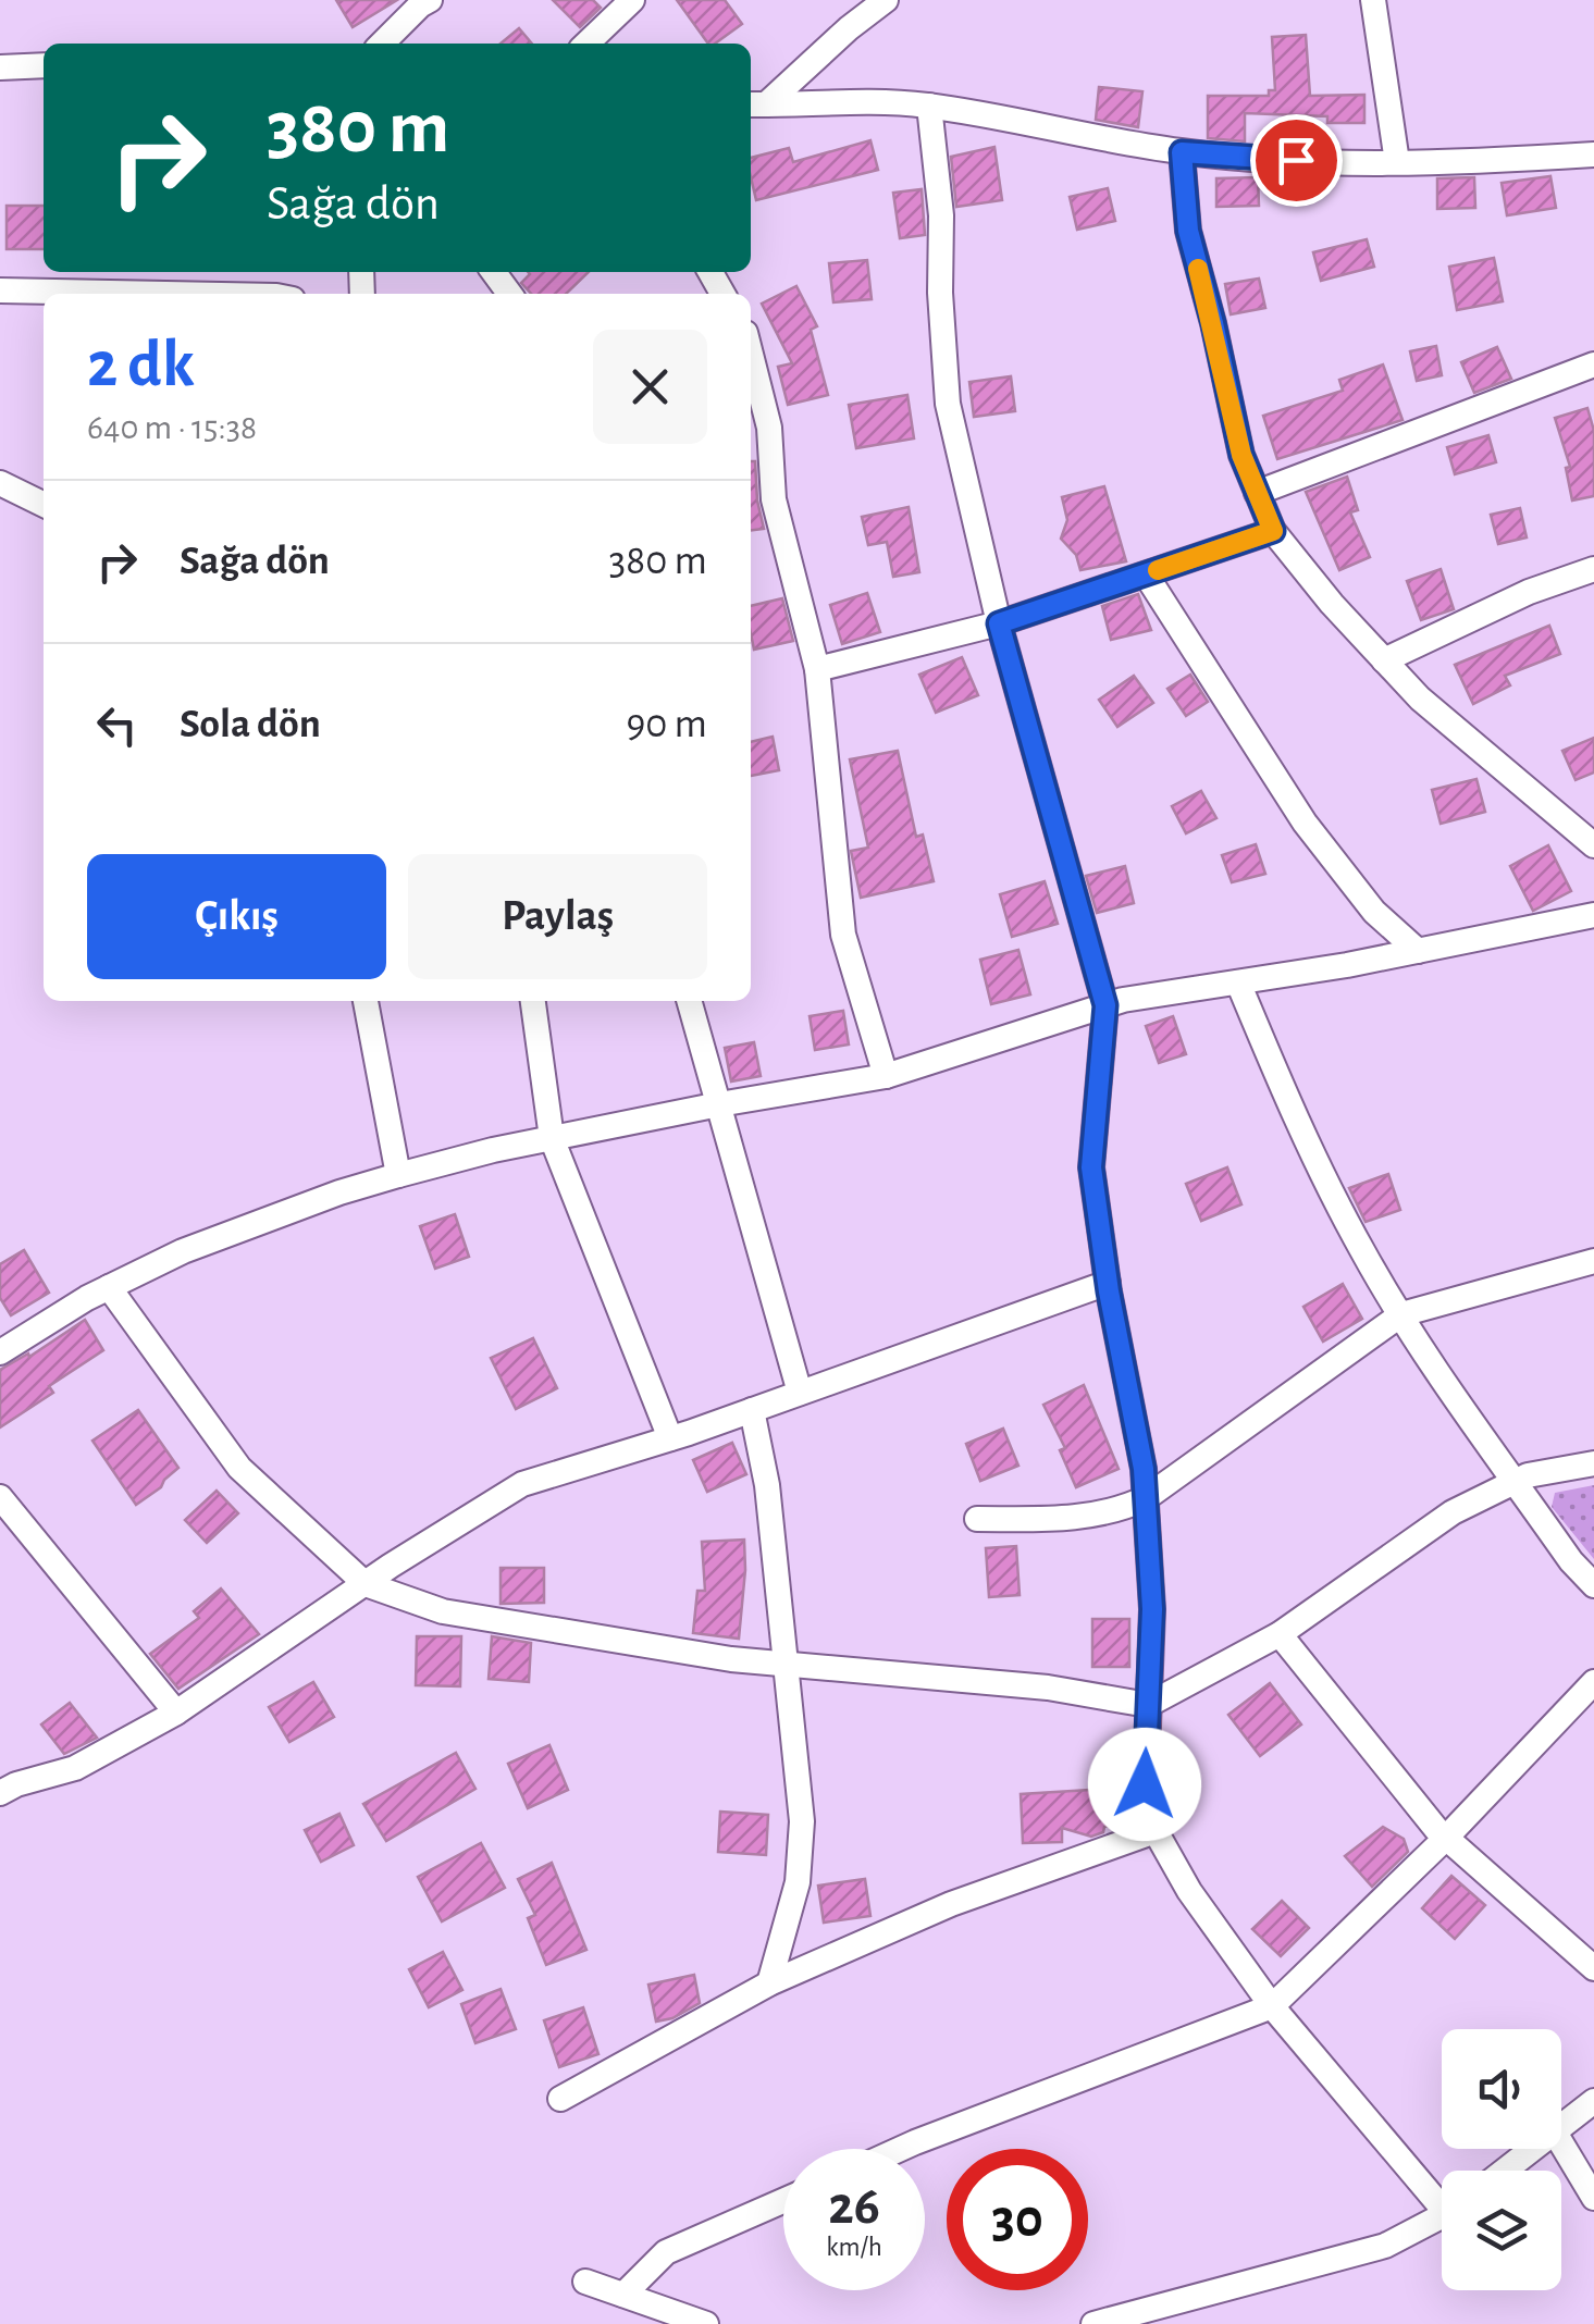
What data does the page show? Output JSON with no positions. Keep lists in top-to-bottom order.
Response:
{
  "page": {
    "turn": ["380 m", "Sağa dön"],
    "heading": ["2 dk", "640 m · 15:38"],
    "list": [
      {
        "name": "Sağa dön",
        "value": "380 m"
      },
      {
        "name": "Sola dön",
        "value": "90 m"
      }
    ],
    "buttons": ["Çıkış", "Paylaş"],
    "speed": "26 km/h",
    "limit": "30"
  }
}
